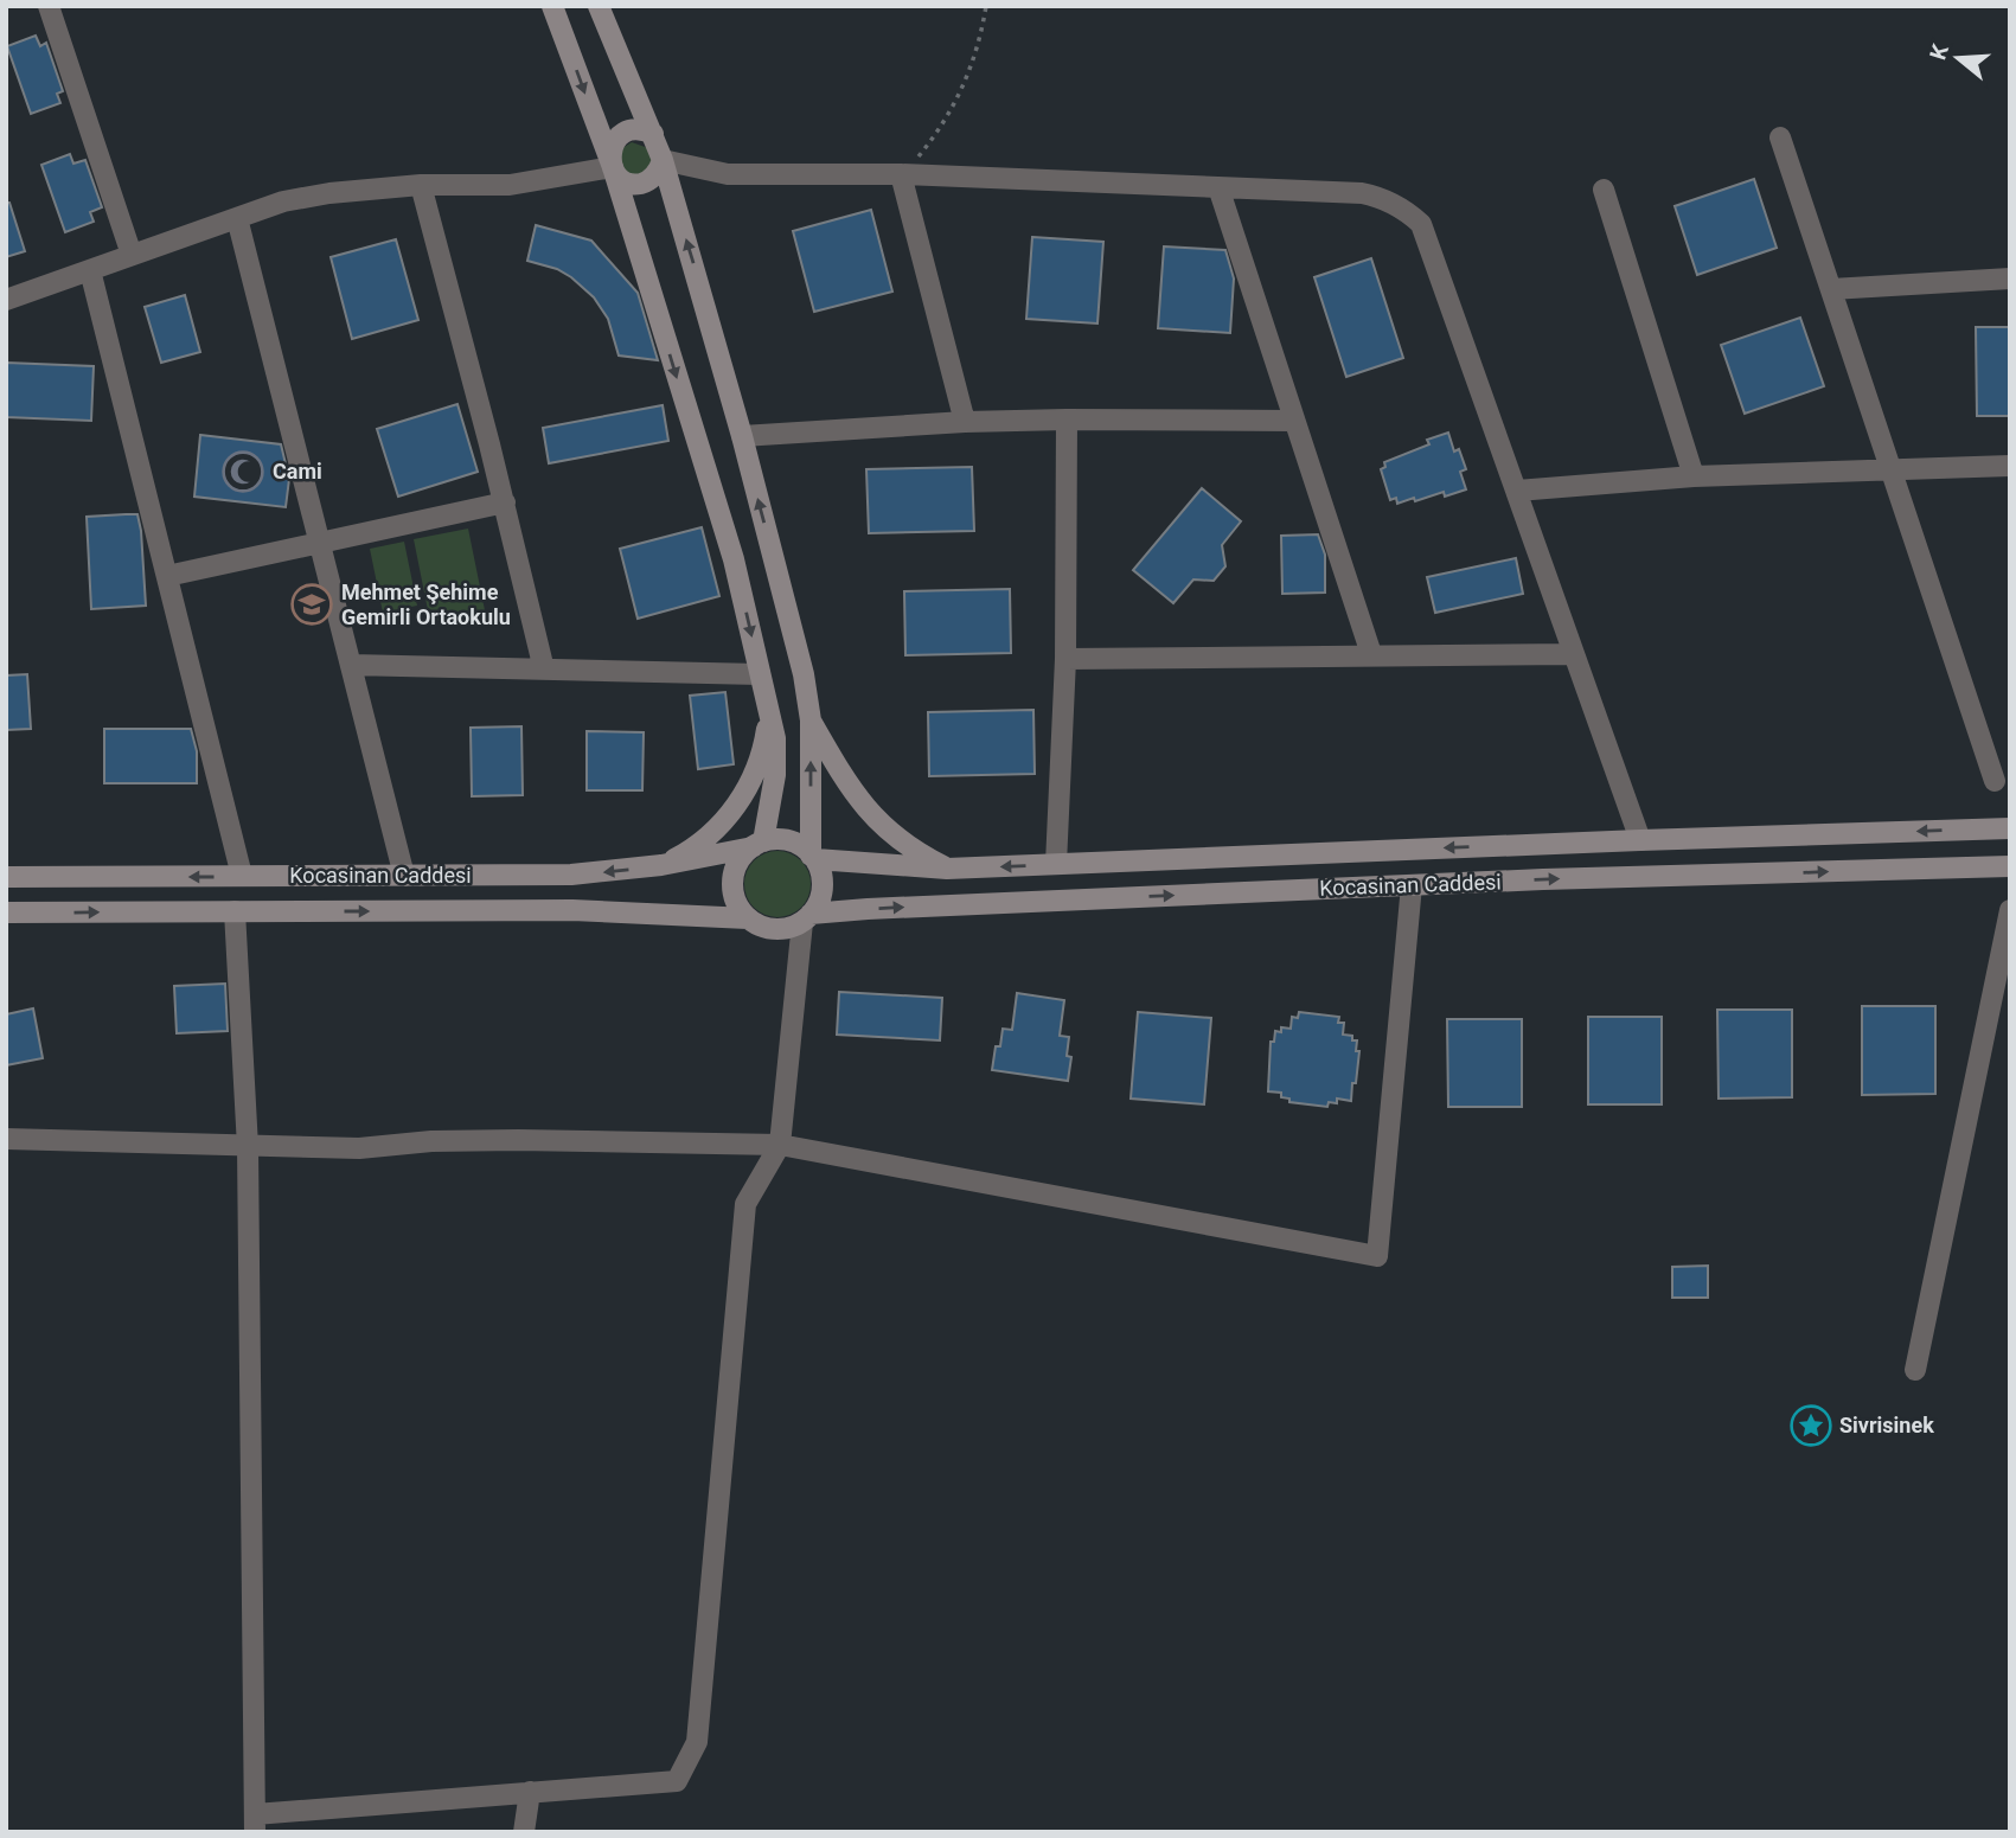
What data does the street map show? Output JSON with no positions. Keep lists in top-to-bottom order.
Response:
{
  "streets": {
    "main road": ["Kocasinan Caddesi"]
  },
  "places": {
    "mosque": ["Cami"],
    "school or university": ["Mehmet Şehime Gemirli Ortaokulu"],
    "place": ["Sivrisinek"]
  },
  "north": "left"
}
